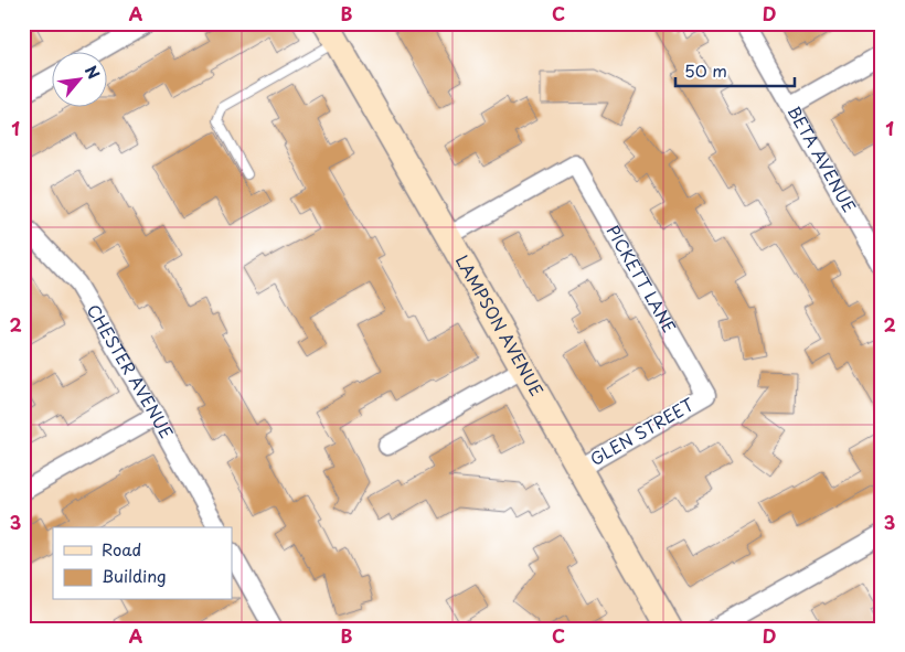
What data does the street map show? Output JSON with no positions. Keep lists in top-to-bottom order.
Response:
{
  "streets": {
    "street": [
      "BETA AVENUE",
      "PICKETT LANE",
      "LAMPSON AVENUE",
      "CHESTER AVENUE",
      "GLEN STREET"
    ]
  },
  "crossings": [
    ["PICKETT LANE", "LAMPSON AVENUE"],
    ["PICKETT LANE", "GLEN STREET"],
    ["LAMPSON AVENUE", "GLEN STREET"]
  ],
  "legend": ["Road", "Building"],
  "scale_bar": "50 m",
  "north": "top right",
  "grid": {
    "columns": [
      "A",
      "B",
      "C",
      "D"
    ],
    "rows": ["1", "2", "3"]
  }
}
